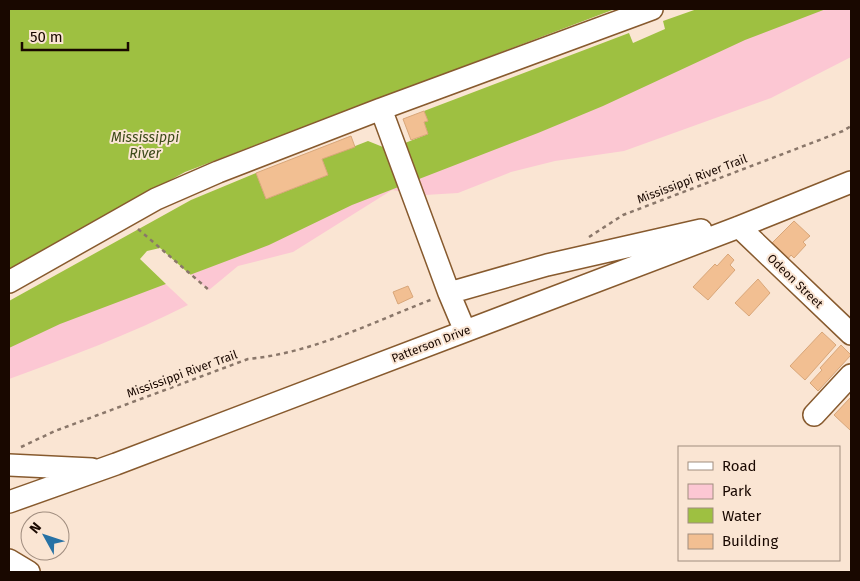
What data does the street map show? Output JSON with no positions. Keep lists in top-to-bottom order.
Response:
{
  "streets": {
    "street": ["Odeon Street", "Patterson Drive"],
    "path": ["Mississippi River Trail"]
  },
  "crossings": [
    ["Odeon Street", "Patterson Drive"]
  ],
  "water": ["Mississippi River"],
  "legend": [
    "Road",
    "Park",
    "Water",
    "Building"
  ],
  "scale_bar": "50 m",
  "north": "top left"
}
